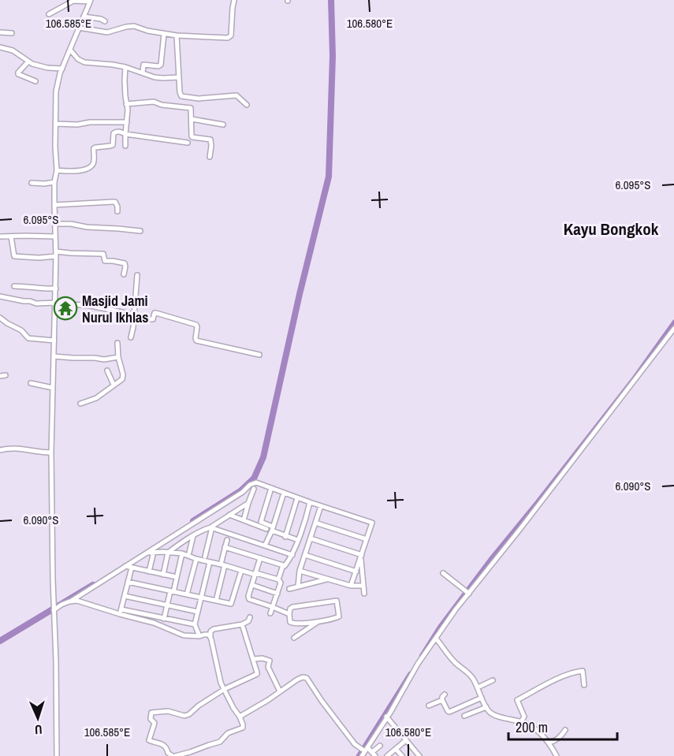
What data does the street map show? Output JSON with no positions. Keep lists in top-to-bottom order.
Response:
{
  "districts": ["Kayu Bongkok"],
  "places": {
    "temple": ["Masjid Jami Nurul Ikhlas"]
  },
  "scale_bar": "200 m",
  "north": "bottom",
  "coordinates": [
    "106.585°E",
    "106.580°E",
    "6.095°S",
    "6.090°S"
  ]
}
